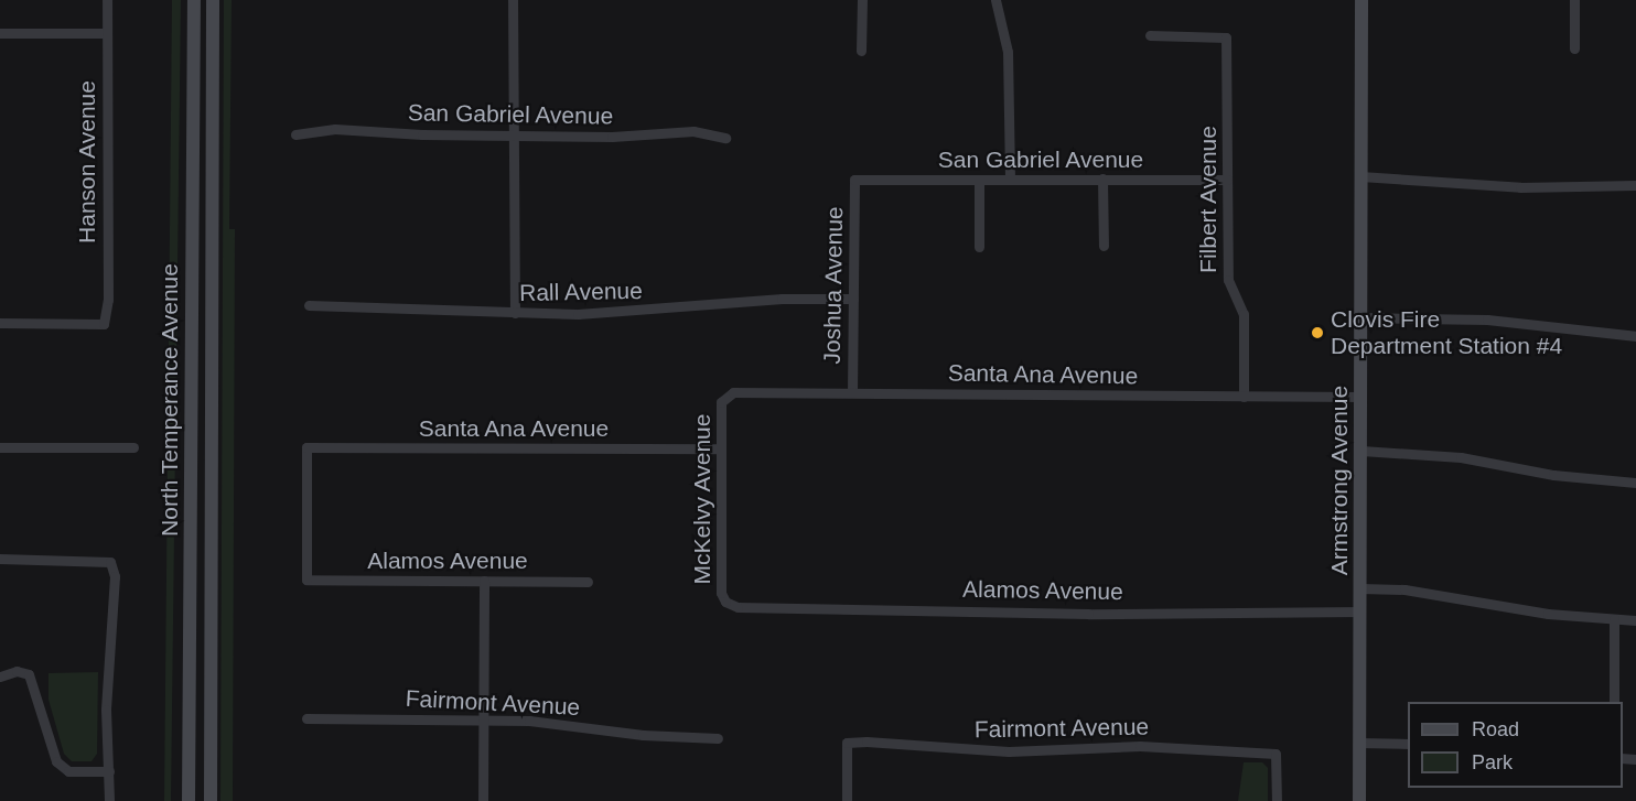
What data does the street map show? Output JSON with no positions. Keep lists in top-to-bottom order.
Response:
{
  "streets": {
    "main road": ["North Temperance Avenue", "Armstrong Avenue"],
    "street": [
      "San Gabriel Avenue",
      "Hanson Avenue",
      "Filbert Avenue",
      "Joshua Avenue",
      "Rall Avenue",
      "Santa Ana Avenue",
      "McKelvy Avenue",
      "Alamos Avenue",
      "Fairmont Avenue"
    ]
  },
  "crossings": [
    ["San Gabriel Avenue", "Filbert Avenue"],
    ["San Gabriel Avenue", "Joshua Avenue"],
    ["Filbert Avenue", "Santa Ana Avenue"],
    ["Joshua Avenue", "Rall Avenue"],
    ["Joshua Avenue", "Santa Ana Avenue"],
    ["Santa Ana Avenue", "Armstrong Avenue"],
    ["Santa Ana Avenue", "McKelvy Avenue"],
    ["Santa Ana Avenue", "Alamos Avenue"],
    ["Armstrong Avenue", "Alamos Avenue"],
    ["McKelvy Avenue", "Alamos Avenue"]
  ],
  "places": ["Clovis Fire Department Station #4"],
  "legend": ["Road", "Park"]
}
